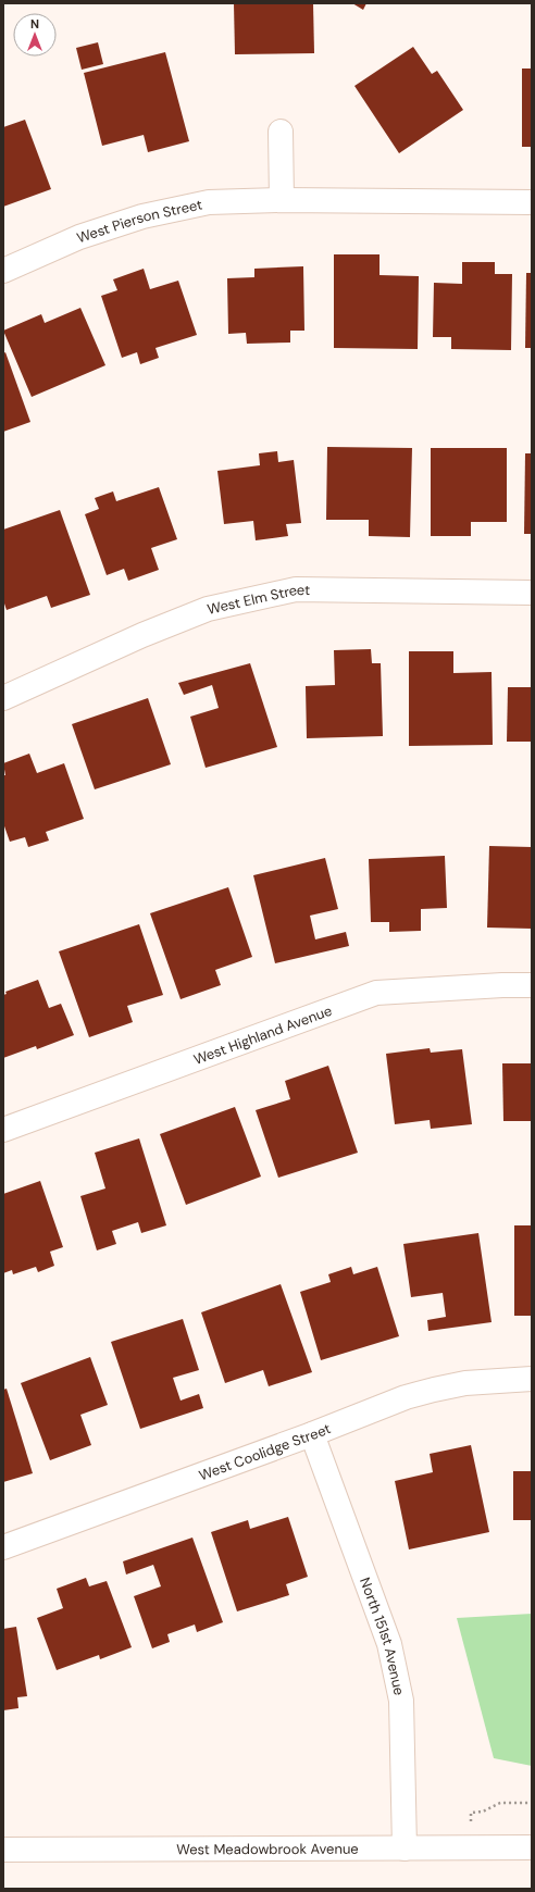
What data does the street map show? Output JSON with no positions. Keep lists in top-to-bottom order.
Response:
{
  "streets": {
    "street": [
      "West Pierson Street",
      "West Elm Street",
      "West Highland Avenue",
      "West Coolidge Street",
      "North 151st Avenue",
      "West Meadowbrook Avenue"
    ]
  },
  "crossings": [
    ["West Coolidge Street", "North 151st Avenue"],
    ["North 151st Avenue", "West Meadowbrook Avenue"]
  ],
  "north": "top"
}
